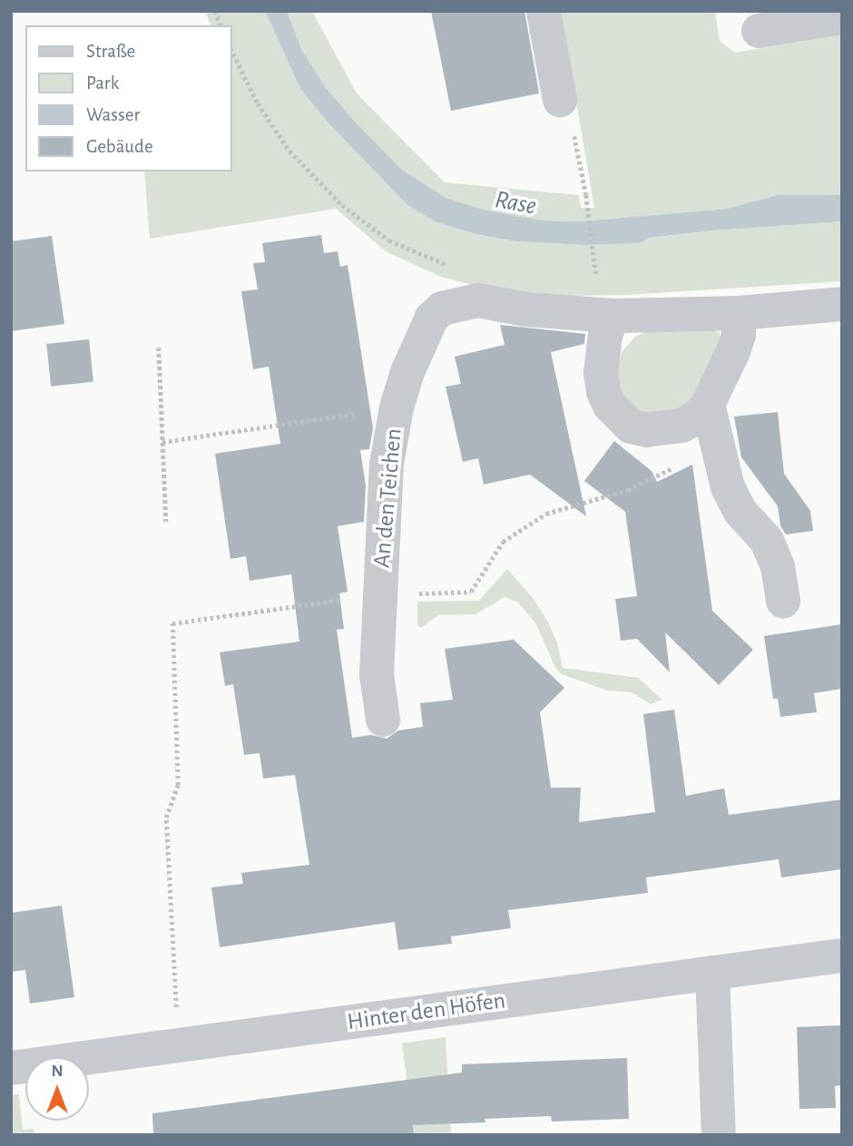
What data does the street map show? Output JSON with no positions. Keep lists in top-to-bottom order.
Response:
{
  "streets": {
    "street": ["An den Teichen", "Hinter den Höfen"]
  },
  "water": ["Rase"],
  "legend": [
    "Straße",
    "Park",
    "Wasser",
    "Gebäude"
  ],
  "north": "top"
}
